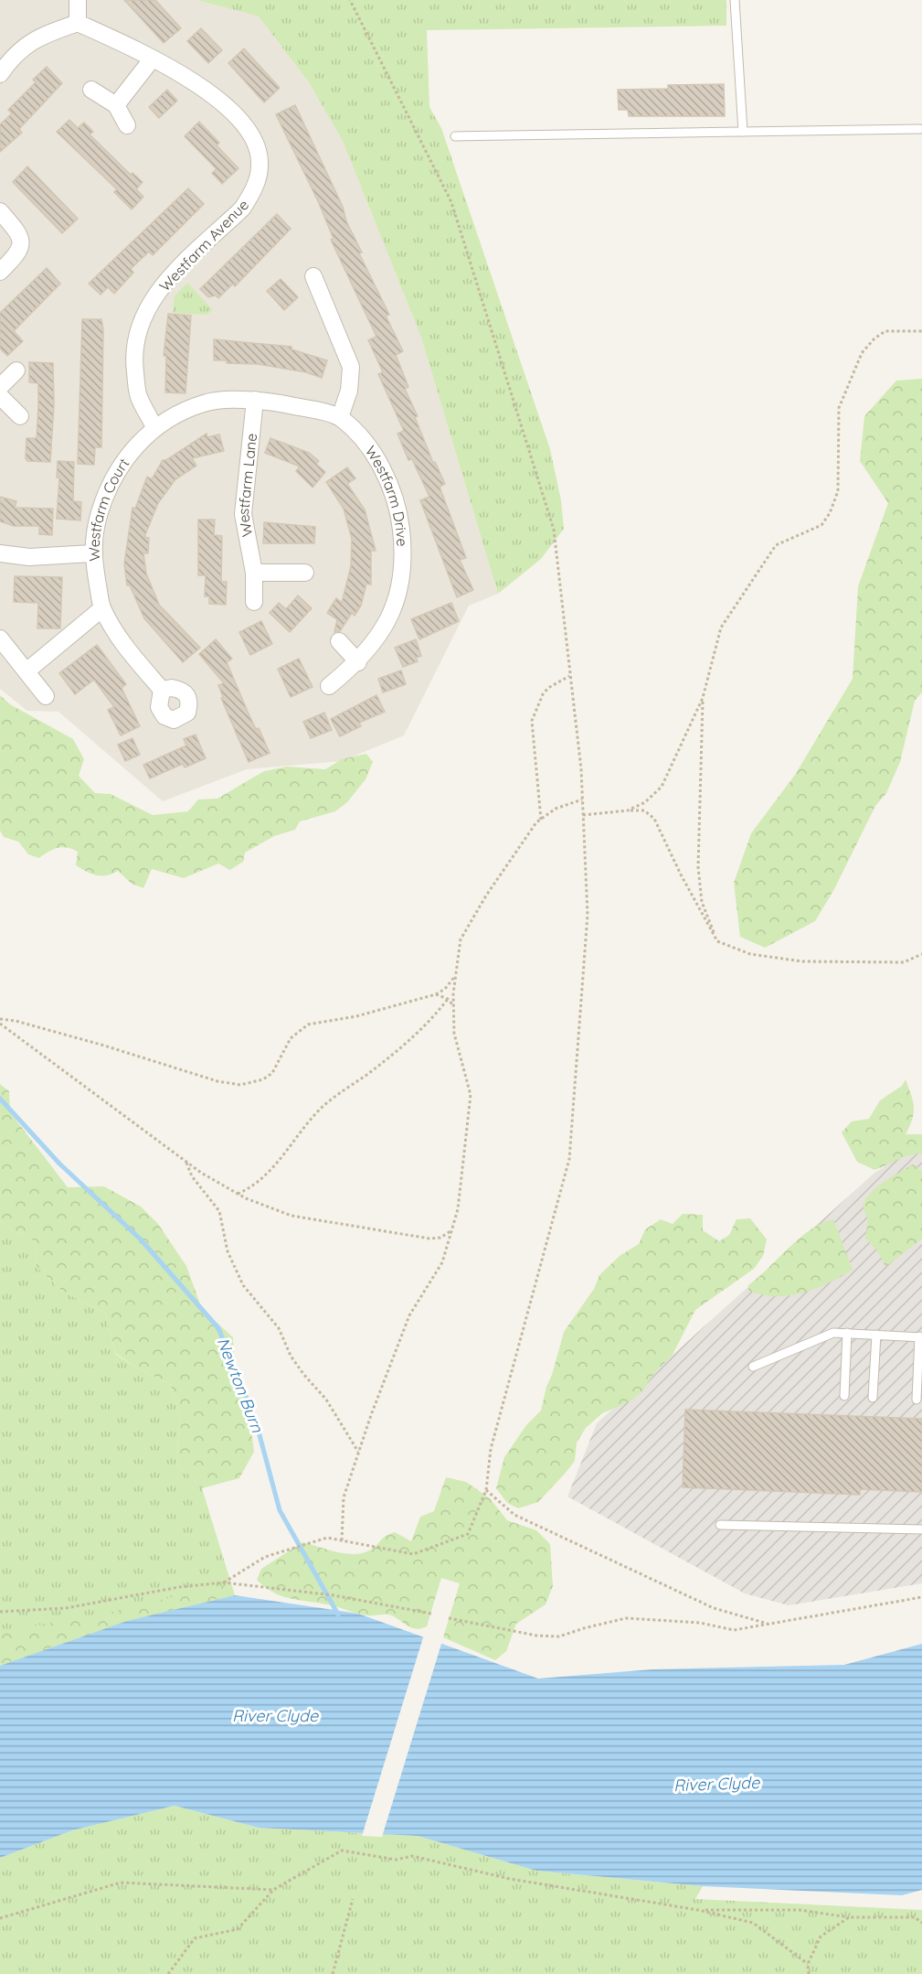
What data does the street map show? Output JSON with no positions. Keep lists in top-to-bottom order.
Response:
{
  "streets": {
    "street": [
      "Westfarm Avenue",
      "Westfarm Lane",
      "Westfarm Drive",
      "Westfarm Court"
    ]
  },
  "crossings": [
    ["Westfarm Avenue", "Westfarm Court"],
    ["Westfarm Lane", "Westfarm Court"]
  ],
  "water": ["Newton Burn", "River Clyde"]
}
